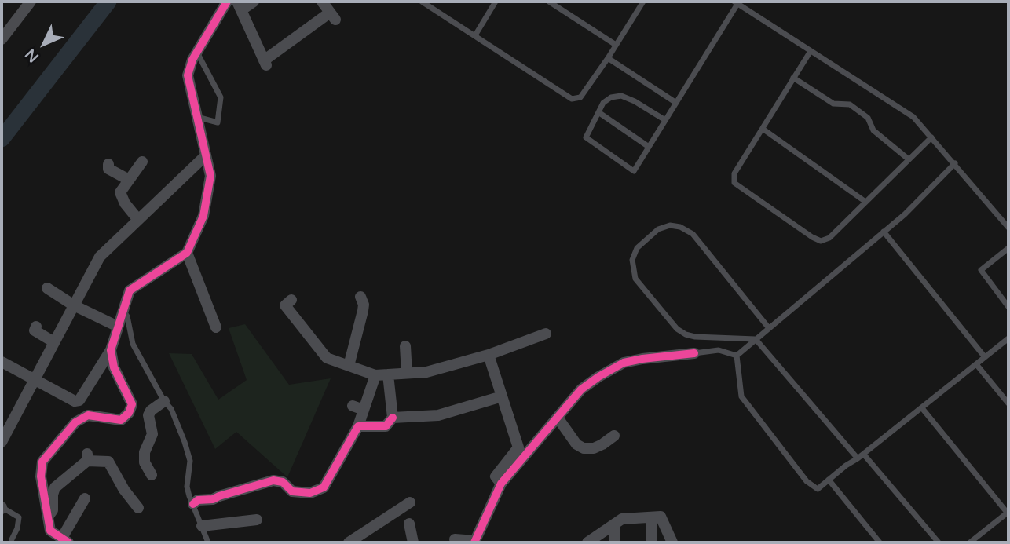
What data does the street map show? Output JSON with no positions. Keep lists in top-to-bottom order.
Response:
{
  "north": "bottom left"
}
